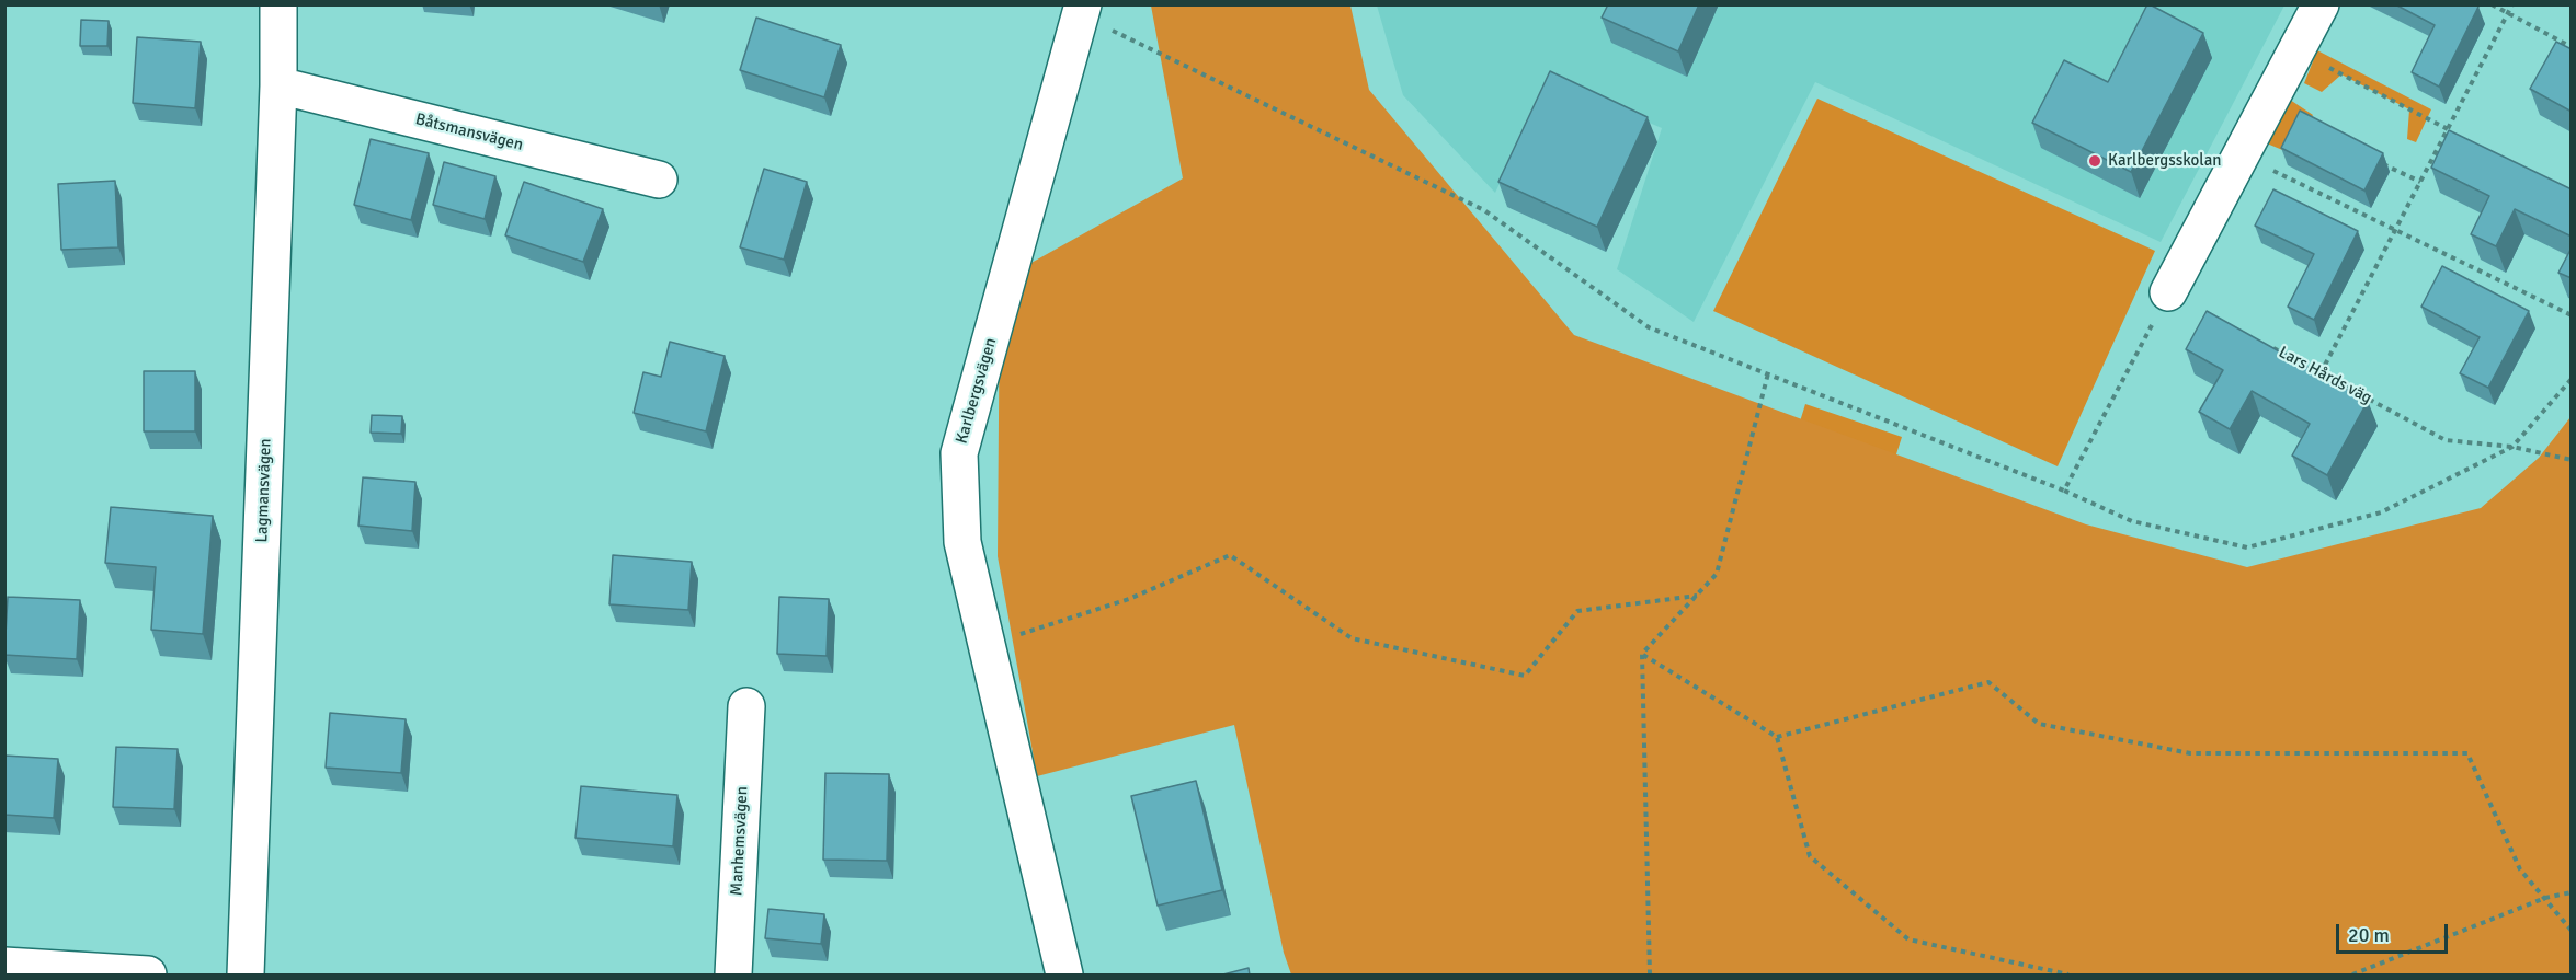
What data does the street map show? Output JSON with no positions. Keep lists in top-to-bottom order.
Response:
{
  "streets": {
    "street": [
      "Båtsmansvägen",
      "Karlbergsvägen",
      "Lagmansvägen",
      "Manhemsvägen"
    ],
    "path": ["Lars Hårds väg"]
  },
  "crossings": [
    ["Båtsmansvägen", "Lagmansvägen"]
  ],
  "places": ["Karlbergsskolan"],
  "scale_bar": "20 m"
}
